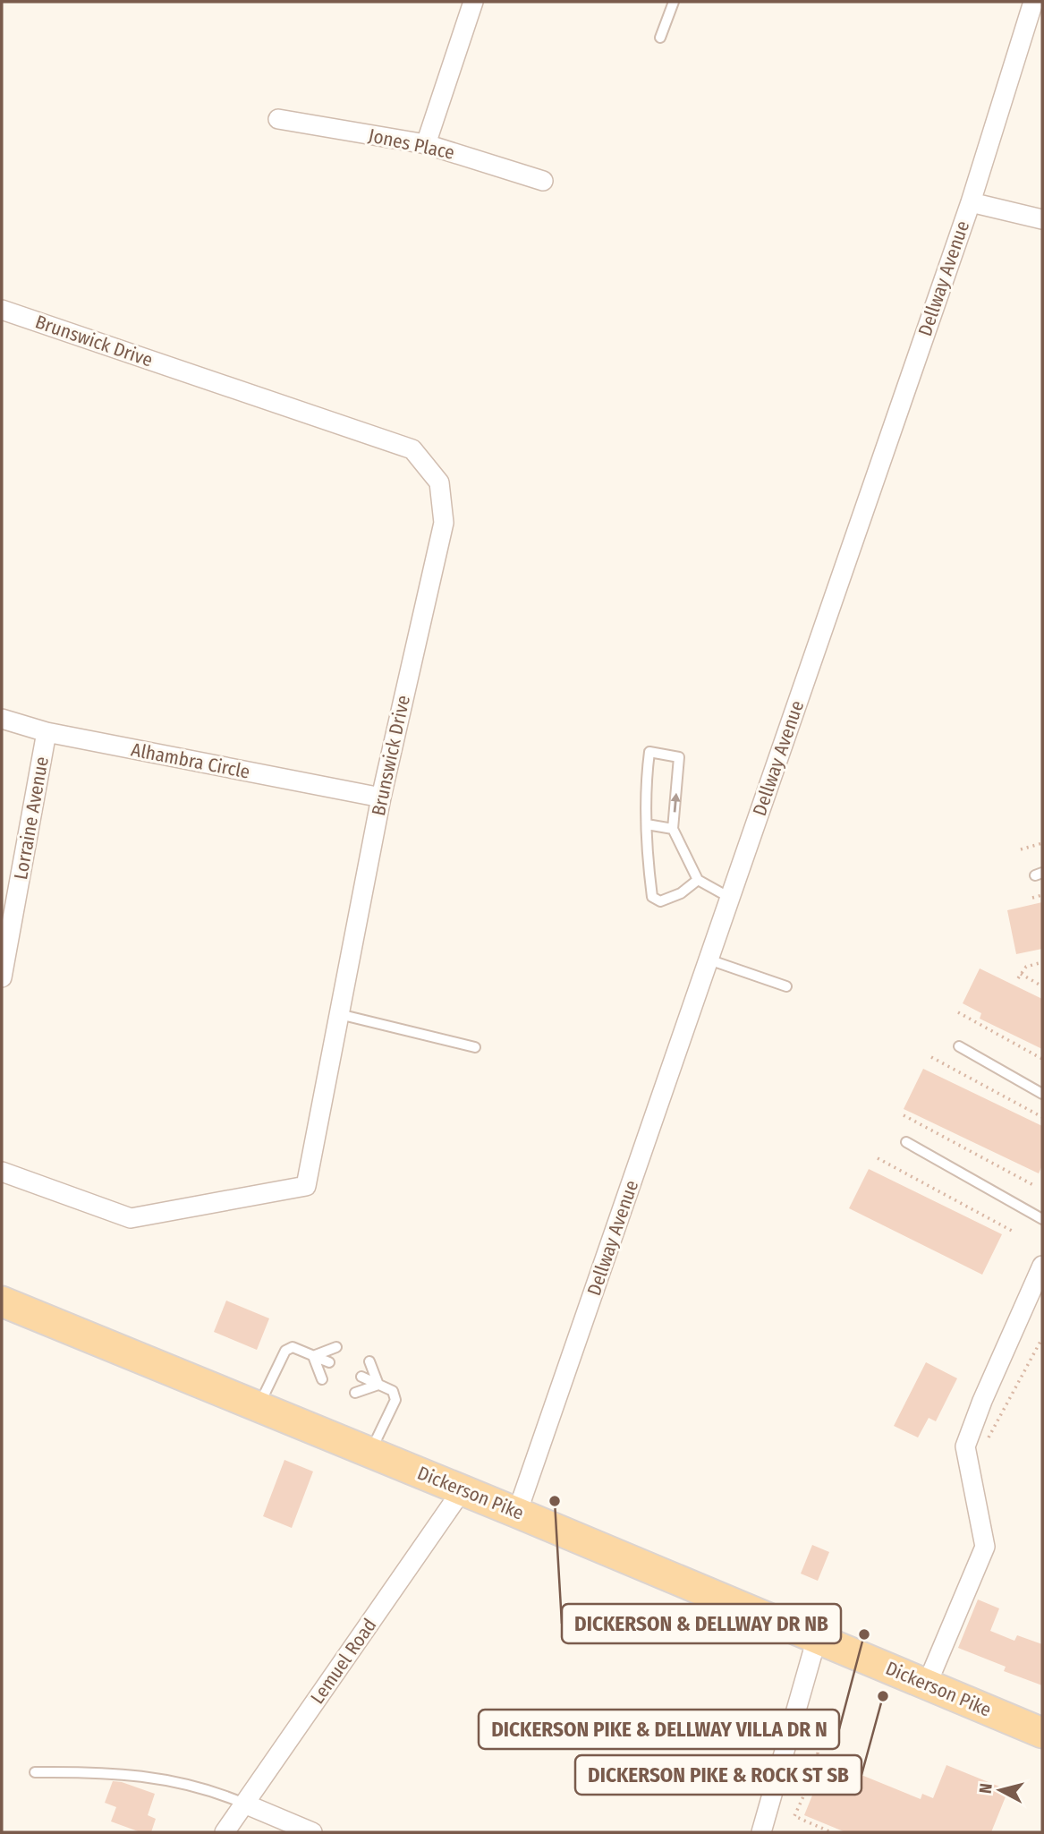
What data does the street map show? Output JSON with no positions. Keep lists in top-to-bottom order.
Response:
{
  "streets": {
    "main road": ["Dickerson Pike"],
    "street": [
      "Jones Place",
      "Dellway Avenue",
      "Brunswick Drive",
      "Alhambra Circle",
      "Lorraine Avenue",
      "Lemuel Road"
    ]
  },
  "crossings": [
    ["Dellway Avenue", "Dickerson Pike"],
    ["Brunswick Drive", "Alhambra Circle"],
    ["Alhambra Circle", "Lorraine Avenue"],
    ["Dickerson Pike", "Lemuel Road"]
  ],
  "places": ["DICKERSON & DELLWAY DR NB", "DICKERSON PIKE & DELLWAY VILLA DR N", "DICKERSON PIKE & ROCK ST SB"],
  "north": "left"
}
